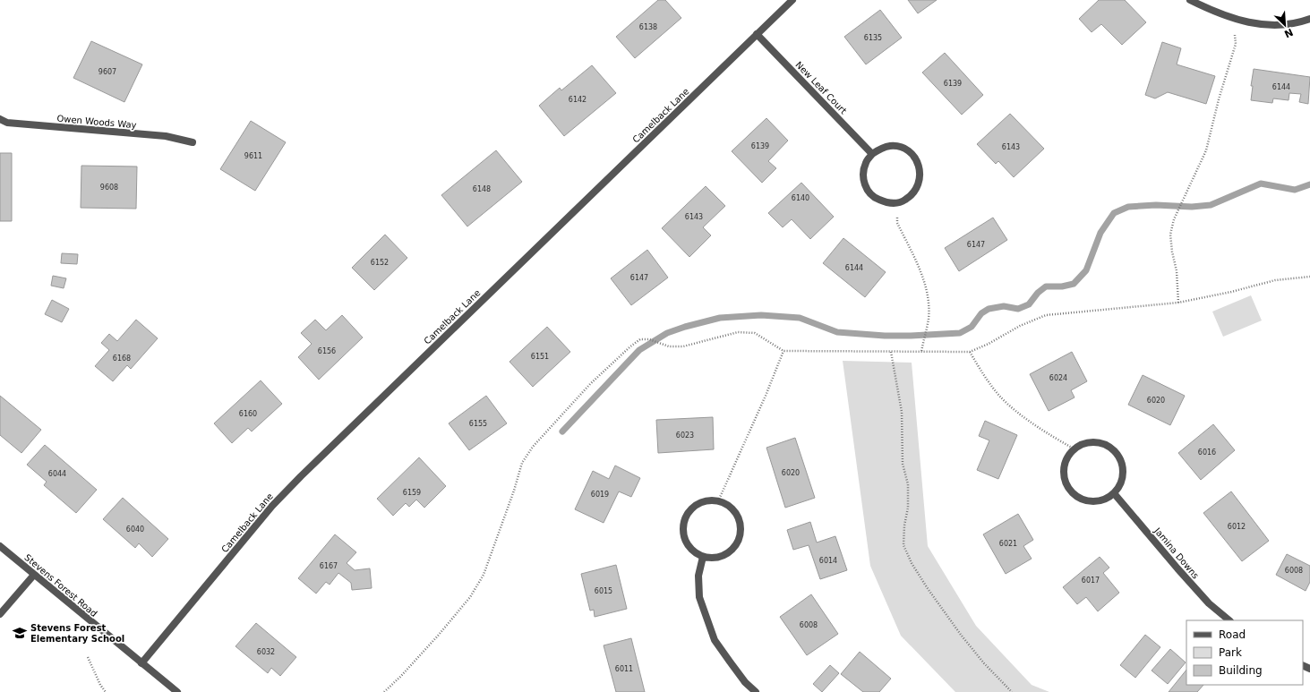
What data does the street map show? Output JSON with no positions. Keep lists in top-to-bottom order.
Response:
{
  "streets": {
    "street": [
      "New Leaf Court",
      "Camelback Lane",
      "Owen Woods Way",
      "Jamina Downs",
      "Stevens Forest Road"
    ]
  },
  "crossings": [
    ["New Leaf Court", "Camelback Lane"],
    ["Camelback Lane", "Stevens Forest Road"]
  ],
  "places": {
    "school or university": ["Stevens Forest Elementary School"]
  },
  "house_numbers": [
    "6138",
    "6135",
    "9607",
    "6139",
    "6144",
    "6142",
    "6139",
    "6143",
    "9611",
    "9608",
    "6148",
    "6140",
    "6143",
    "6147",
    "6152",
    "6144",
    "6147",
    "6156",
    "6151",
    "6168",
    "6024",
    "6020",
    "6160",
    "6155",
    "6023",
    "6016",
    "6020",
    "6044",
    "6159",
    "6019",
    "6012",
    "6040",
    "6021",
    "6014",
    "6167",
    "6008",
    "6017",
    "6015",
    "6008",
    "6032",
    "6011"
  ],
  "legend": ["Road", "Park", "Building"],
  "north": "bottom right"
}
